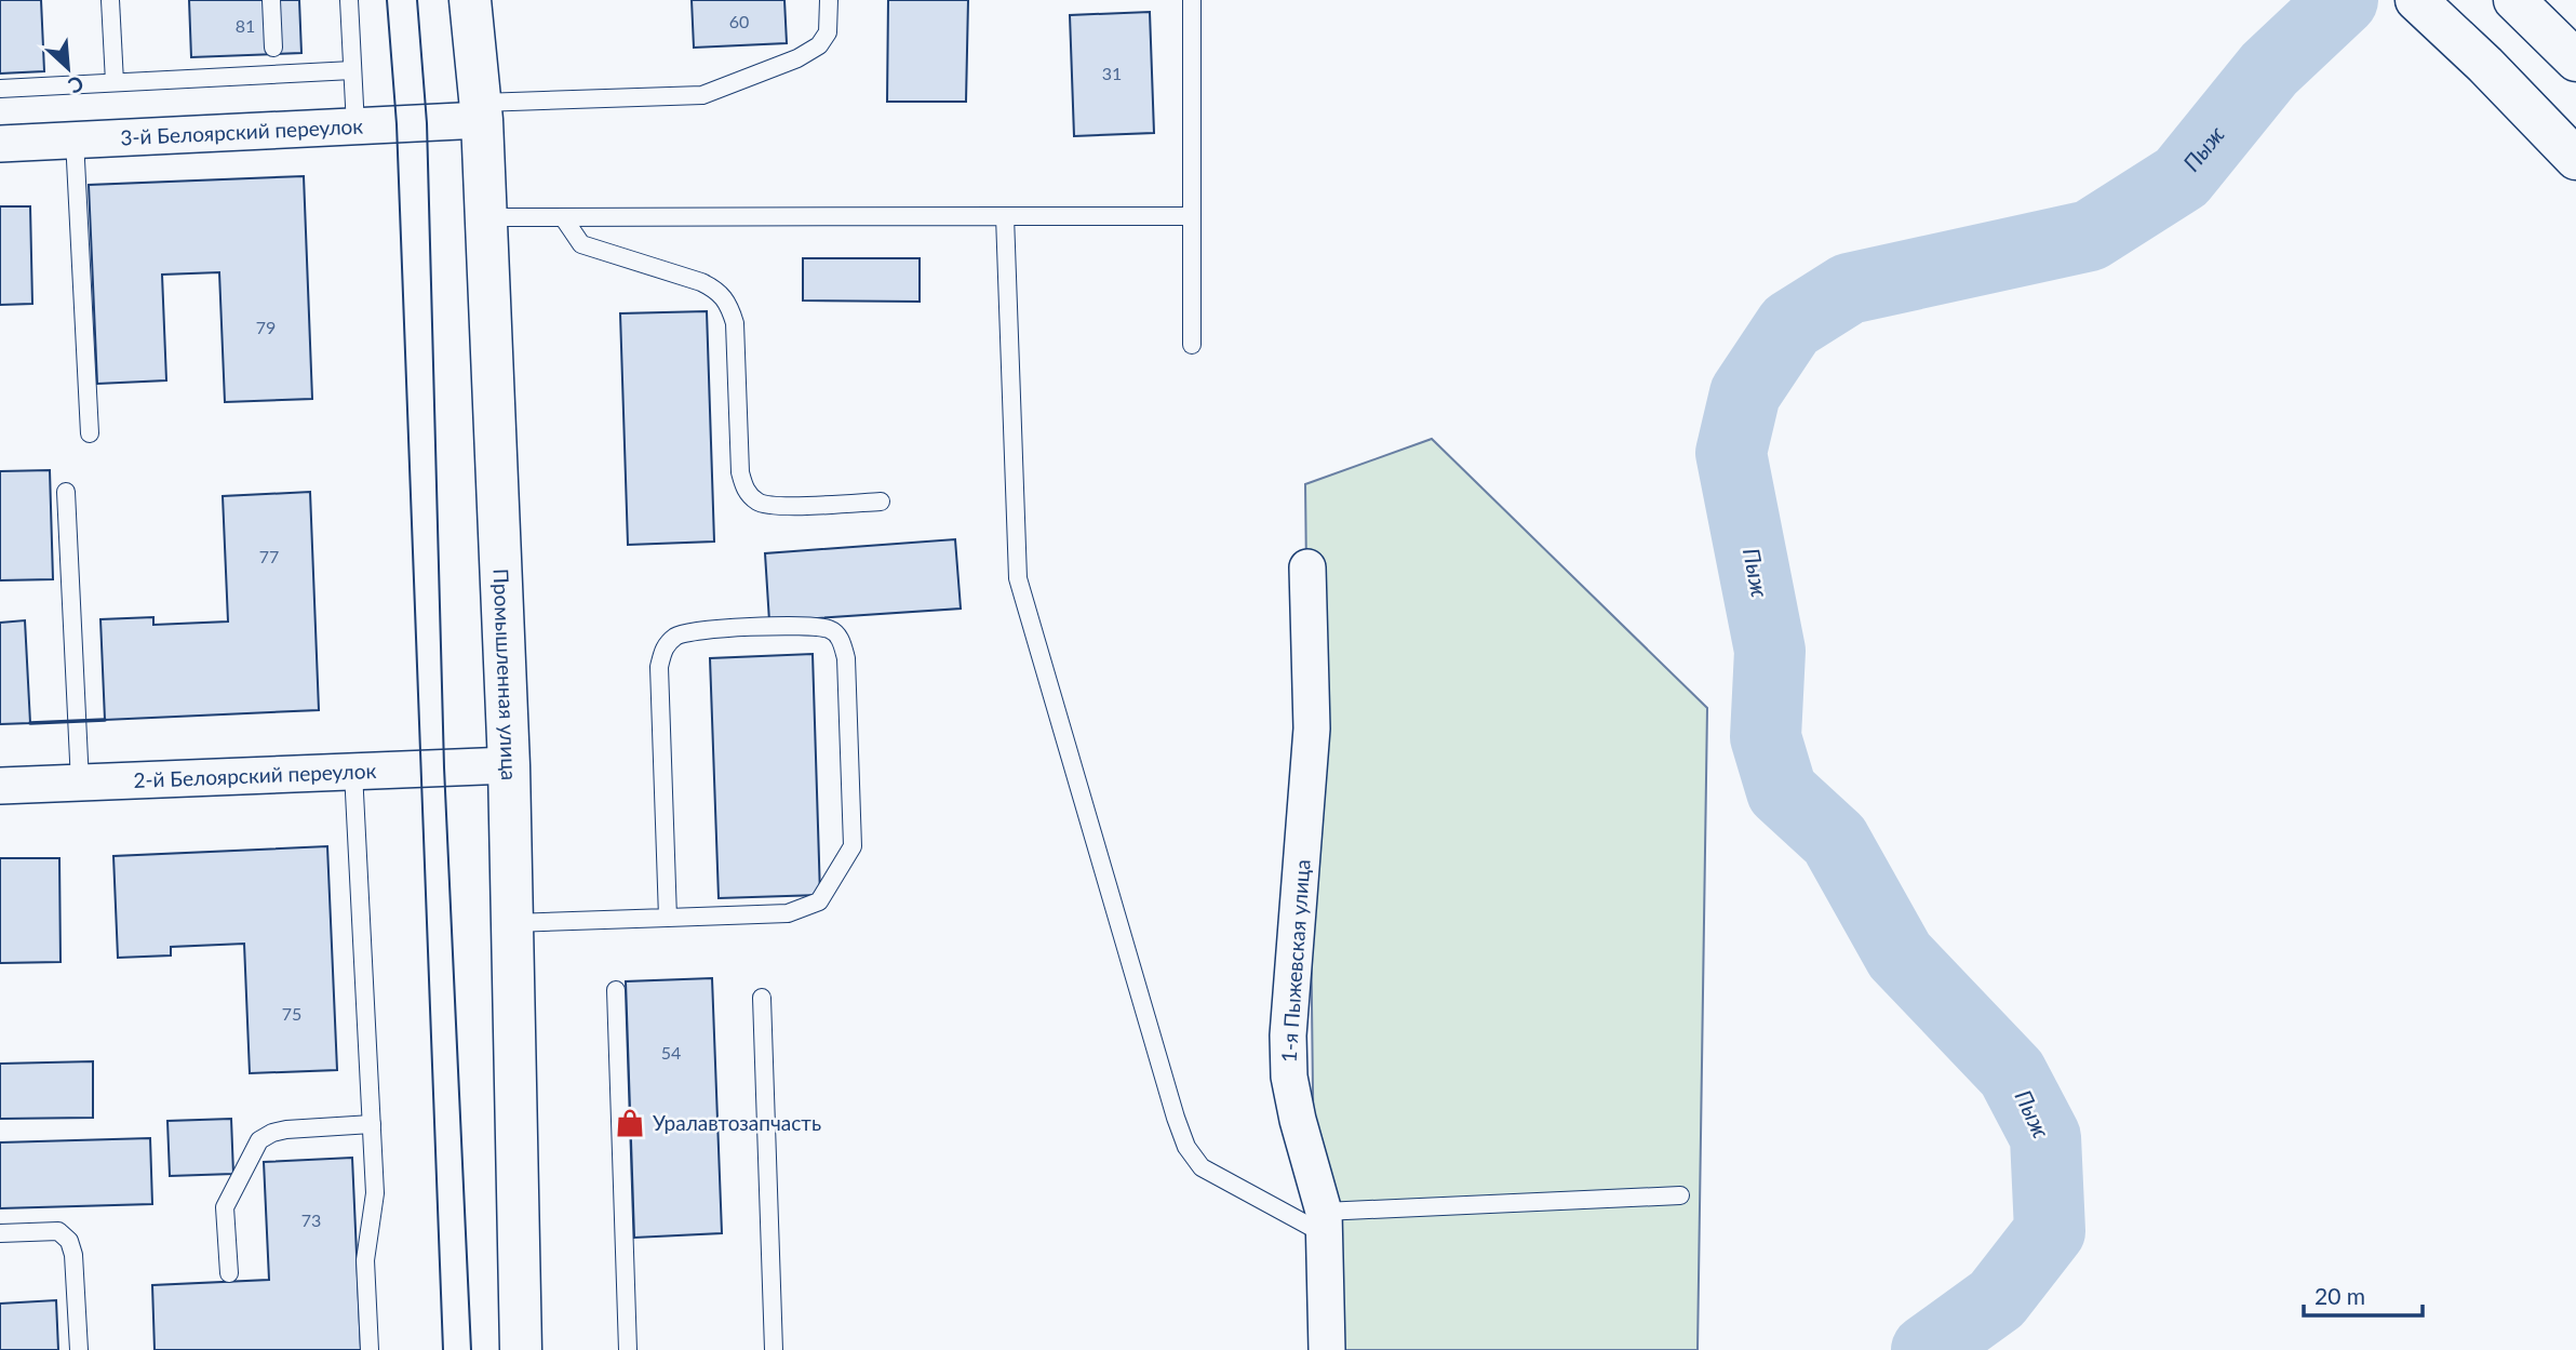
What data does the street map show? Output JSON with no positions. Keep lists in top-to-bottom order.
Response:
{
  "streets": {
    "main road": ["Промышленная улица"],
    "street": ["3-й Белоярский переулок", "2-й Белоярский переулок", "1-я Пыжевская улица"]
  },
  "crossings": [
    ["3-й Белоярский переулок", "Промышленная улица"],
    ["Промышленная улица", "2-й Белоярский переулок"]
  ],
  "water": ["Пыж"],
  "places": {
    "shop": ["Уралавтозапчасть"]
  },
  "house_numbers": [
    "60",
    "81",
    "31",
    "79",
    "77",
    "75",
    "54",
    "73"
  ],
  "scale_bar": "20 m",
  "north": "bottom right"
}
